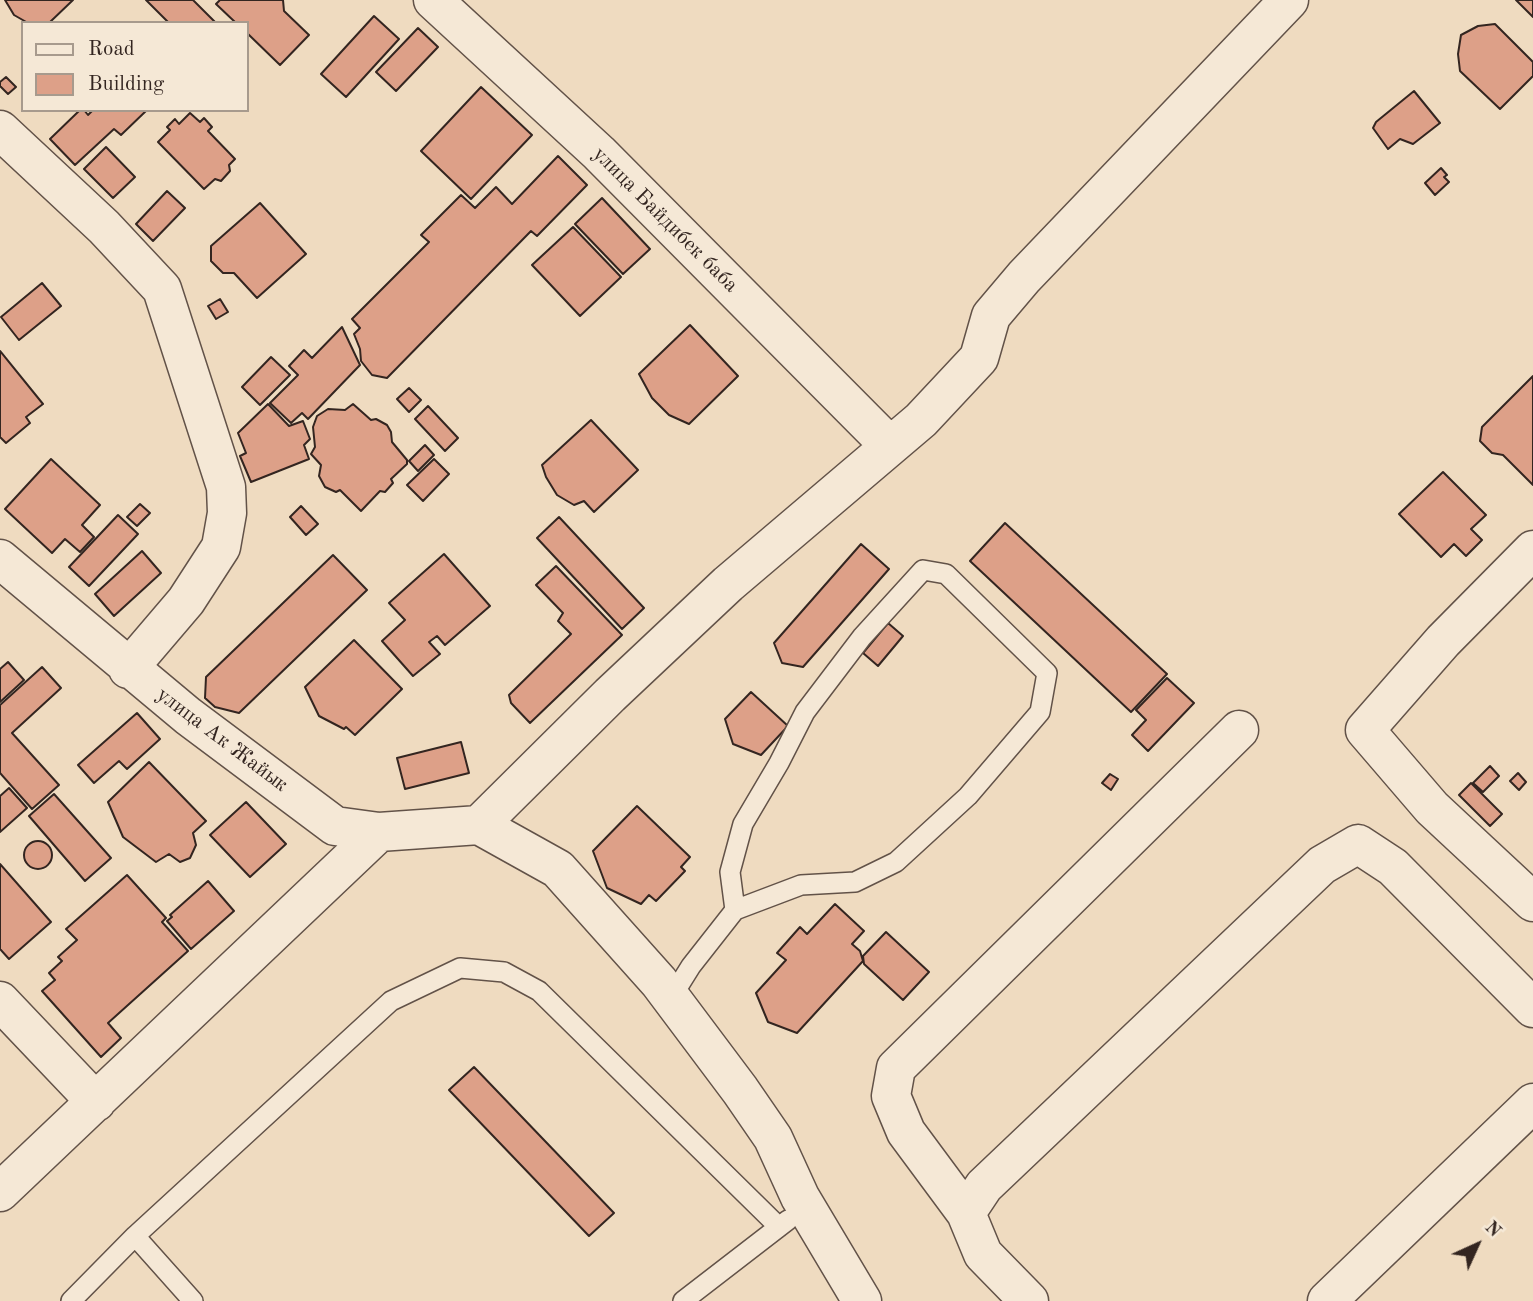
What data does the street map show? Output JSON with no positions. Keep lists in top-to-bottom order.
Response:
{
  "streets": {
    "street": ["улица Байдибек баба", "улица Ак Жайык"]
  },
  "legend": ["Road", "Building"],
  "north": "top right"
}
